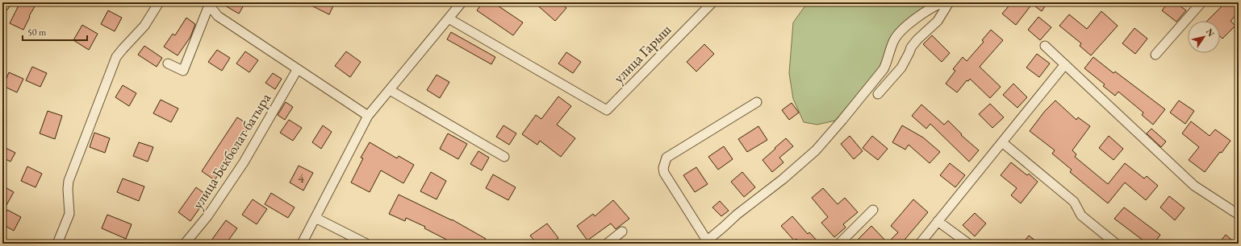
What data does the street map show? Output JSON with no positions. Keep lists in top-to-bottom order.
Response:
{
  "streets": {
    "street": ["улица Гарыш", "улица Бекболат батыра"]
  },
  "house_numbers": ["4"],
  "scale_bar": "50 m",
  "north": "top right"
}
